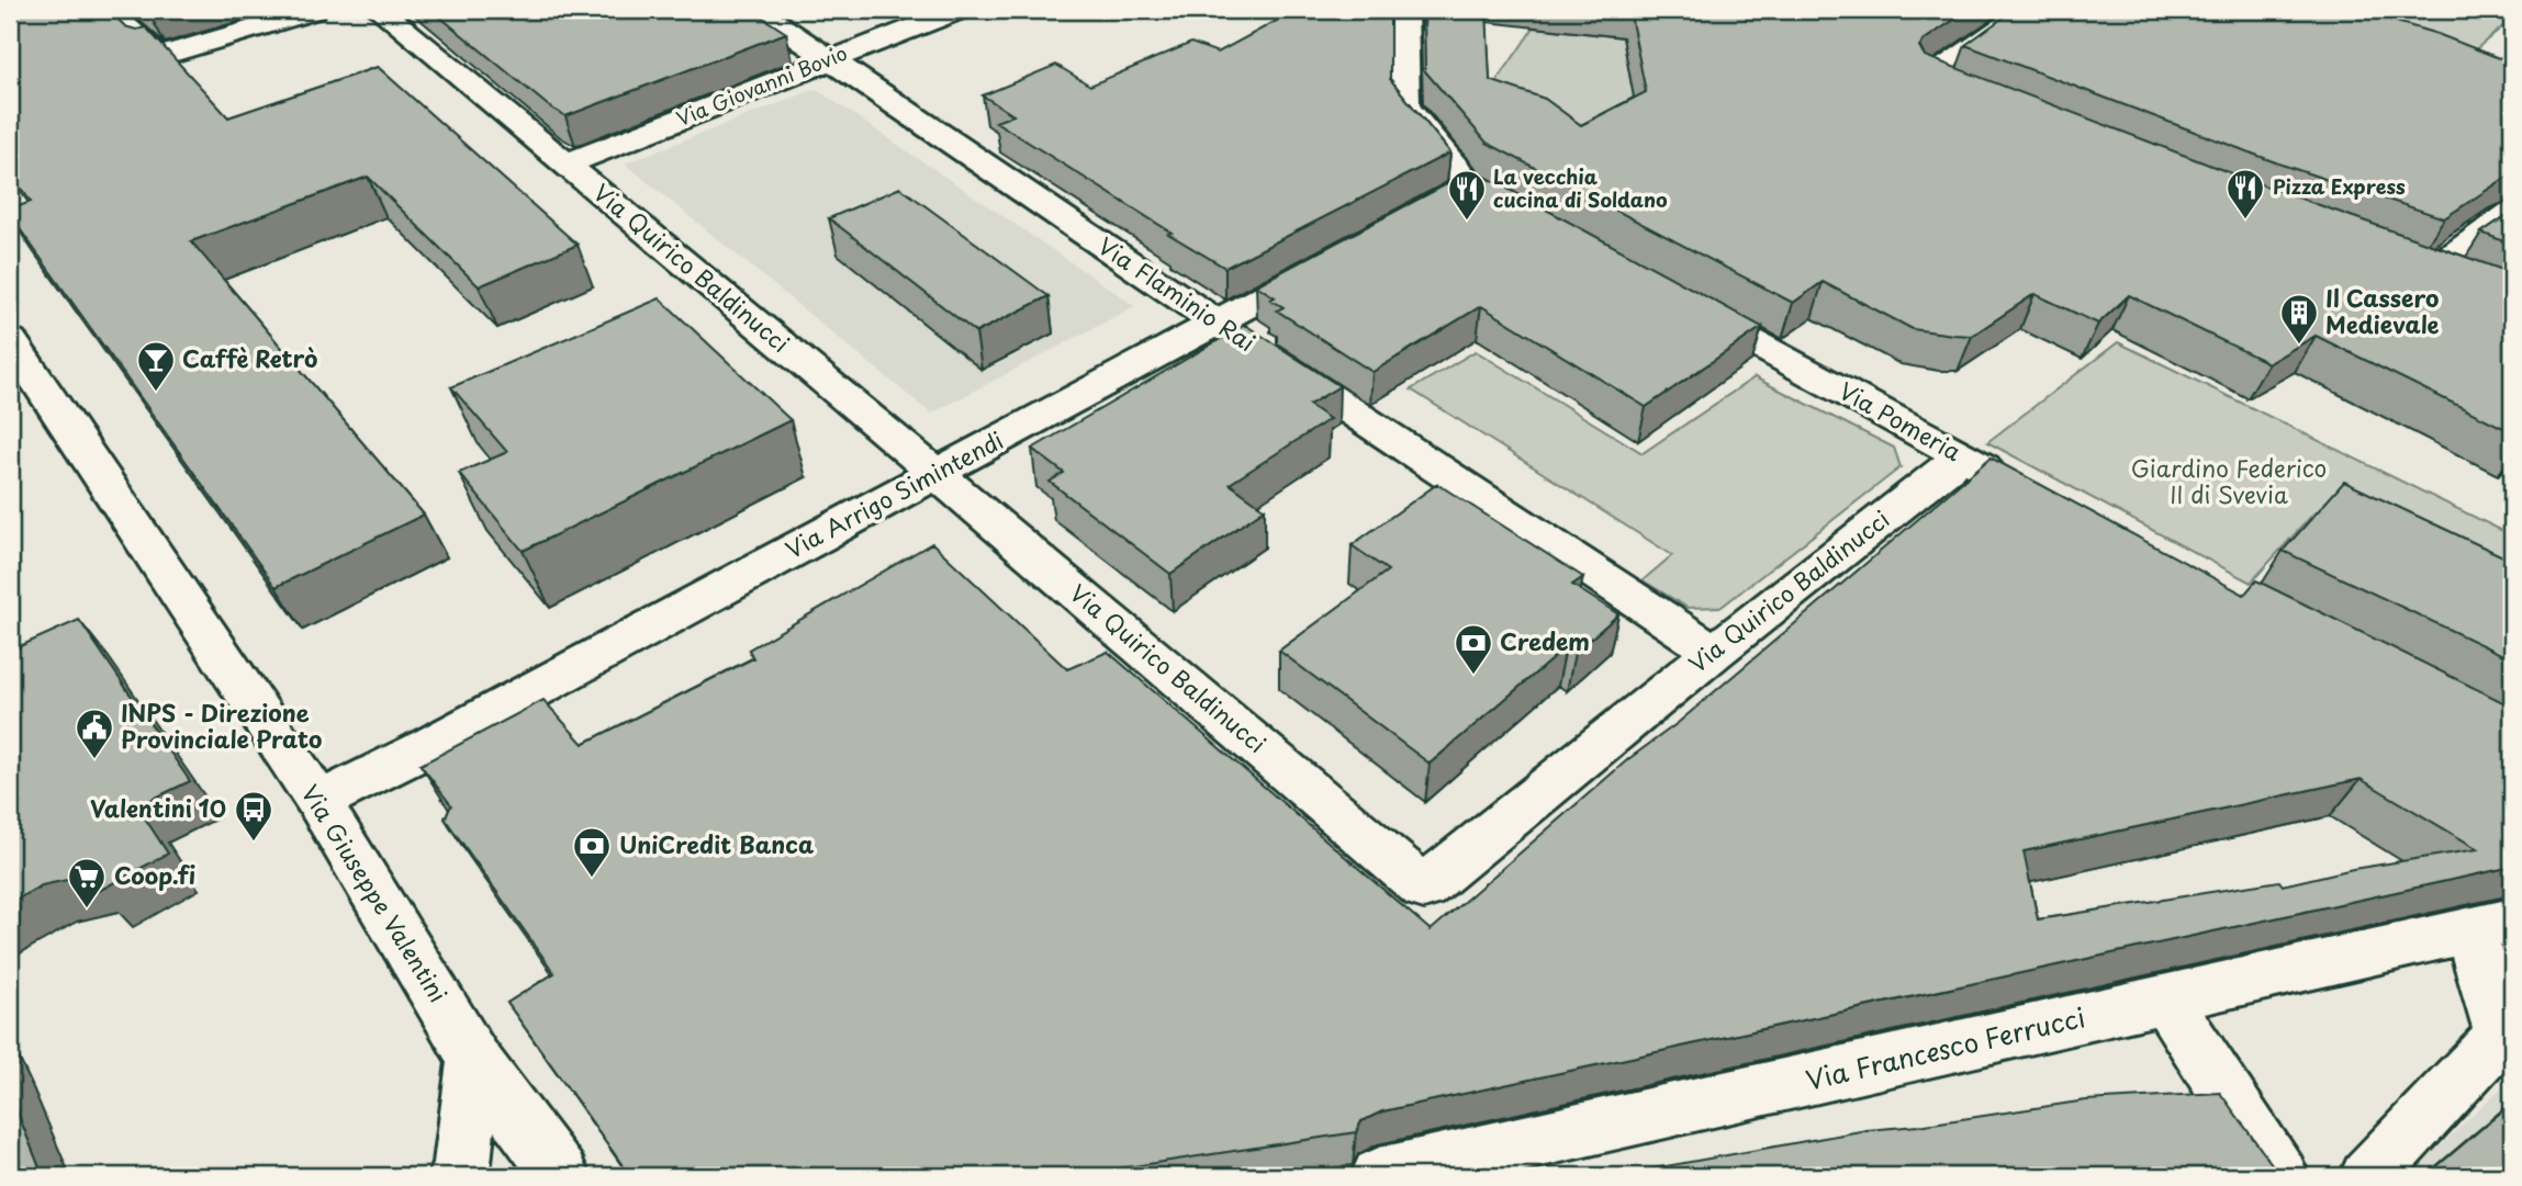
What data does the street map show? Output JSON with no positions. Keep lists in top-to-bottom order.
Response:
{
  "streets": {
    "street": [
      "Via Giovanni Bovio",
      "Via Quirico Baldinucci",
      "Via Flaminio Rai",
      "Via Pomeria",
      "Via Arrigo Simintendi",
      "Via Giuseppe Valentini",
      "Via Francesco Ferrucci"
    ]
  },
  "crossings": [
    ["Via Giovanni Bovio", "Via Quirico Baldinucci"],
    ["Via Giovanni Bovio", "Via Flaminio Rai"],
    ["Via Quirico Baldinucci", "Via Flaminio Rai"],
    ["Via Quirico Baldinucci", "Via Pomeria"],
    ["Via Quirico Baldinucci", "Via Arrigo Simintendi"],
    ["Via Flaminio Rai", "Via Arrigo Simintendi"],
    ["Via Arrigo Simintendi", "Via Giuseppe Valentini"]
  ],
  "parks": ["Giardino Federico II di Svevia"],
  "places": {
    "restaurant": ["Pizza Express", "La vecchia cucina di Soldano"],
    "building": ["Il Cassero Medievale"],
    "bar": ["Caffè Retrò"],
    "bank": ["Credem", "UniCredit Banca"],
    "public building": ["INPS - Direzione Provinciale Prato"],
    "bus stop": ["Valentini 10"],
    "supermarket": ["Coop.fi"]
  }
}
